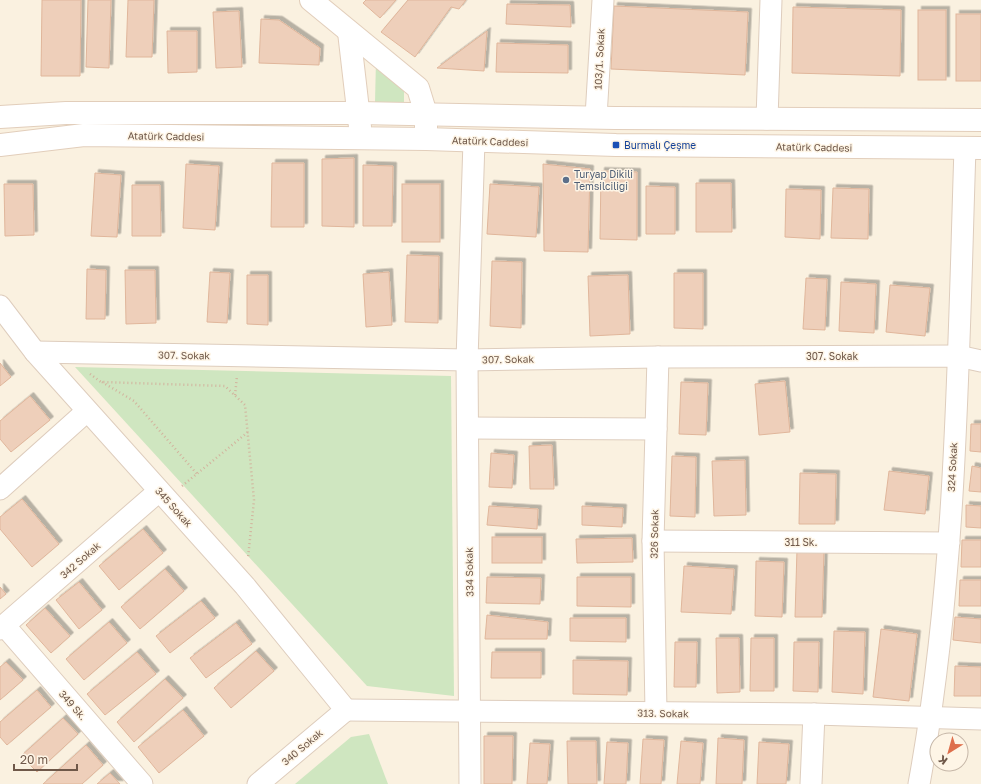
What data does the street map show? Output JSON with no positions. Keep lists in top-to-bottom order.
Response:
{
  "streets": {
    "main road": ["Atatürk Caddesi"],
    "street": [
      "103/1. Sokak",
      "307. Sokak",
      "324 Sokak",
      "345 Sokak",
      "326 Sokak",
      "311 Sk.",
      "342 Sokak",
      "334 Sokak",
      "349 Sk.",
      "313. Sokak",
      "340 Sokak"
    ]
  },
  "crossings": [
    ["Atatürk Caddesi", "324 Sokak"],
    ["Atatürk Caddesi", "334 Sokak"],
    ["307. Sokak", "324 Sokak"],
    ["307. Sokak", "345 Sokak"],
    ["307. Sokak", "326 Sokak"],
    ["307. Sokak", "334 Sokak"],
    ["324 Sokak", "311 Sk."],
    ["324 Sokak", "313. Sokak"],
    ["345 Sokak", "342 Sokak"],
    ["345 Sokak", "313. Sokak"],
    ["345 Sokak", "340 Sokak"],
    ["326 Sokak", "311 Sk."],
    ["326 Sokak", "313. Sokak"],
    ["342 Sokak", "349 Sk."],
    ["334 Sokak", "313. Sokak"],
    ["313. Sokak", "340 Sokak"]
  ],
  "places": {
    "transit": ["Burmalı Çeşme"],
    "other": ["Turyap Dikili Temsilciliği"]
  },
  "scale_bar": "20 m",
  "north": "bottom left"
}
